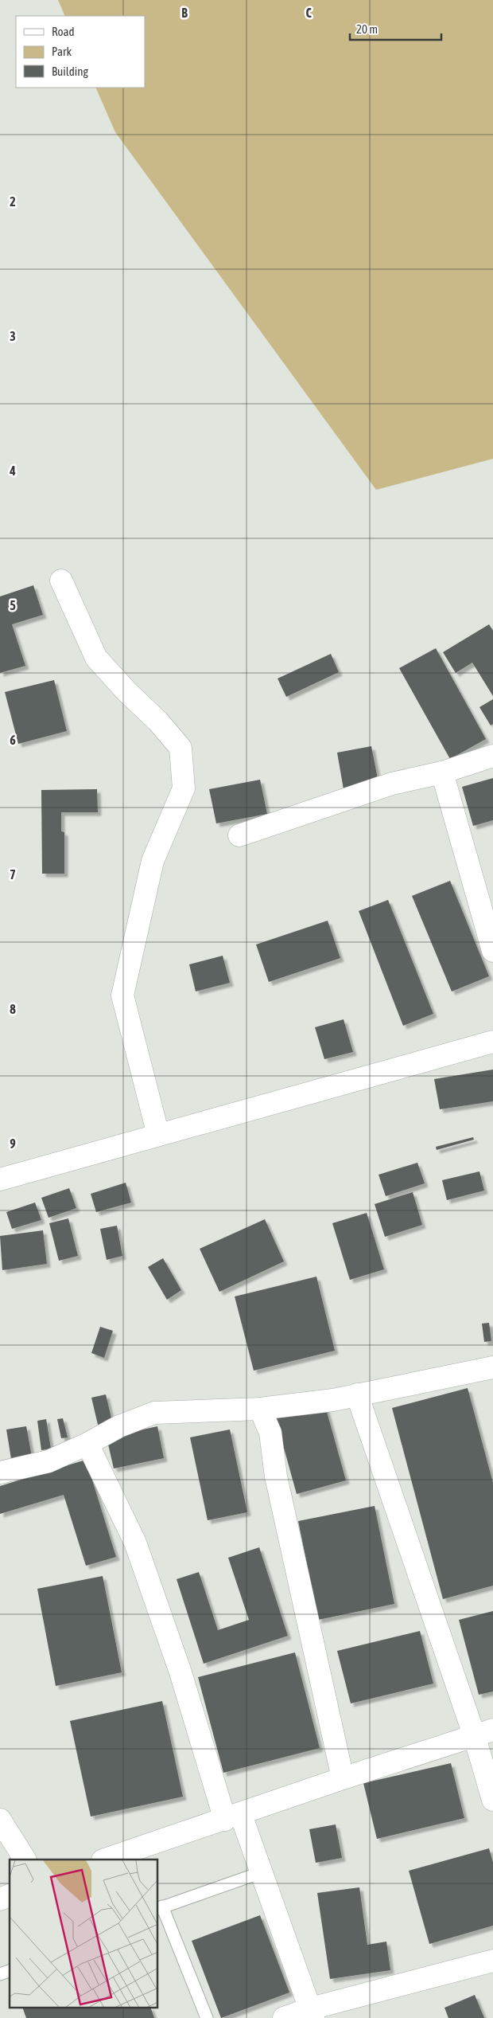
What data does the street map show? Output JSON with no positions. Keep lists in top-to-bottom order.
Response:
{
  "legend": ["Road", "Park", "Building"],
  "scale_bar": "20 m",
  "grid": {
    "columns": ["B", "C"],
    "rows": [
      "2",
      "3",
      "4",
      "5",
      "6",
      "7",
      "8",
      "9"
    ]
  }
}
